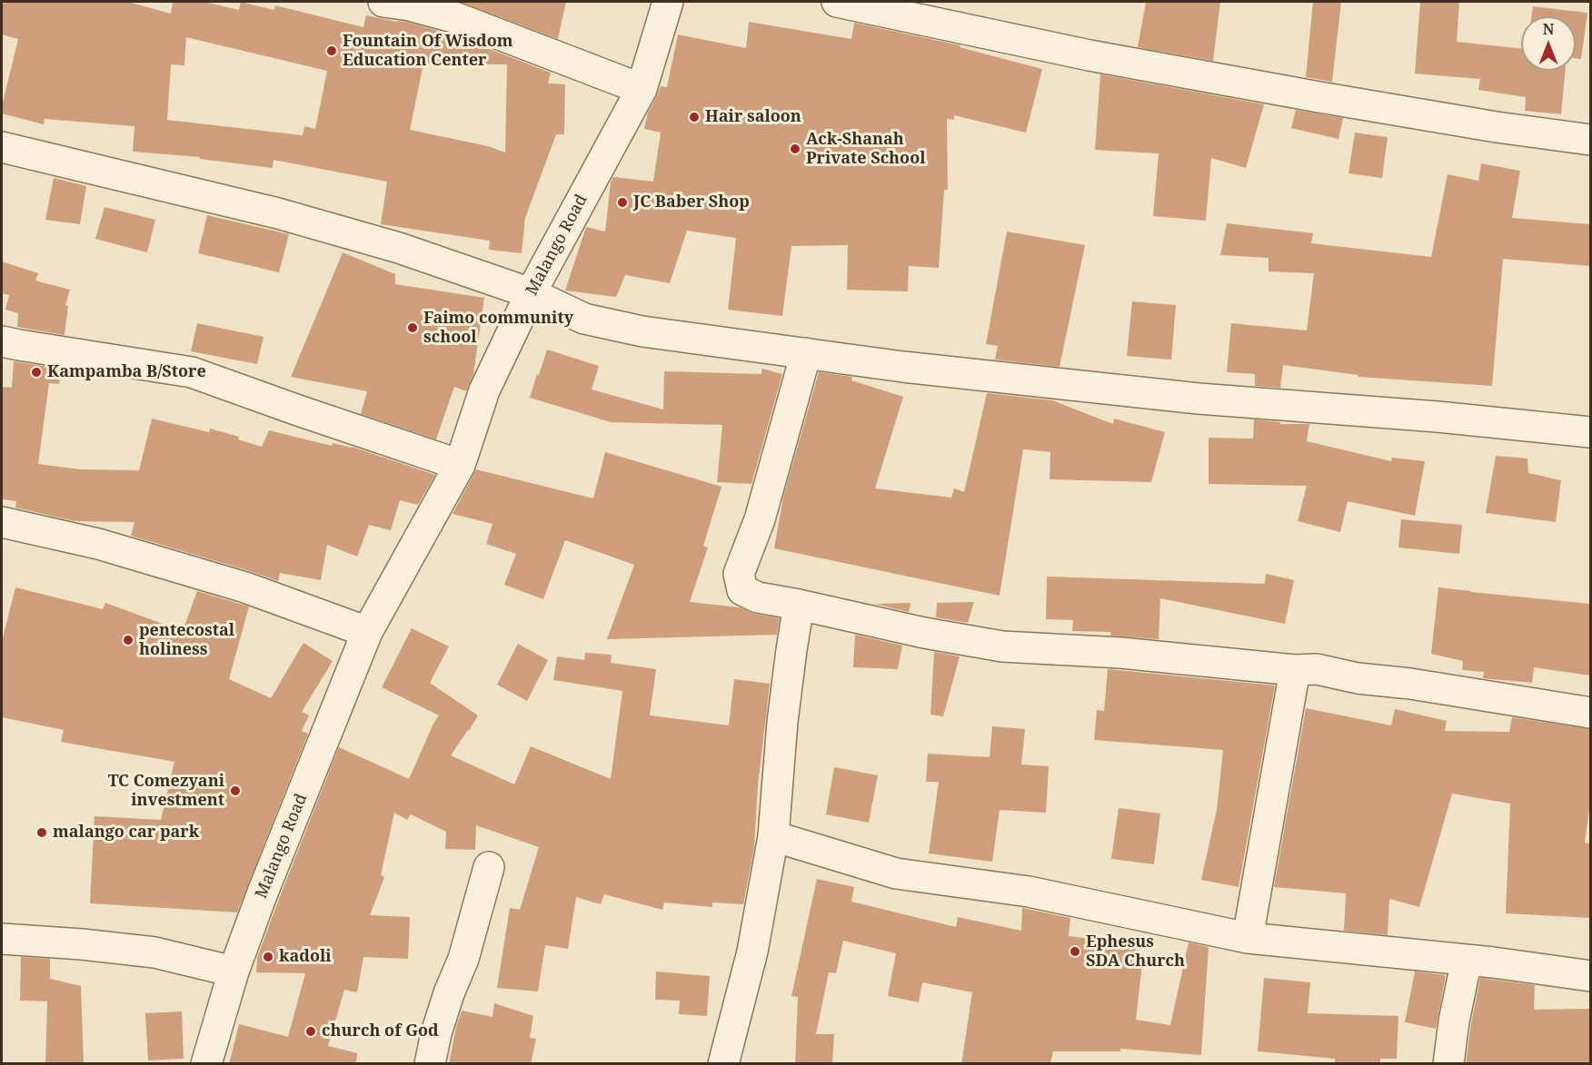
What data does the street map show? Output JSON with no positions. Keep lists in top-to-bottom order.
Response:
{
  "streets": {
    "street": ["Malango Road"]
  },
  "places": [
    "Fountain Of Wisdom Education Center",
    "Hair saloon",
    "Ack-Shanah Private School",
    "JC Baber Shop",
    "Faimo community school",
    "Kampamba B/Store",
    "pentecostal holiness",
    "TC Comezyani investment",
    "malango car park",
    "Ephesus SDA Church",
    "kadoli",
    "church of God"
  ],
  "north": "top"
}
